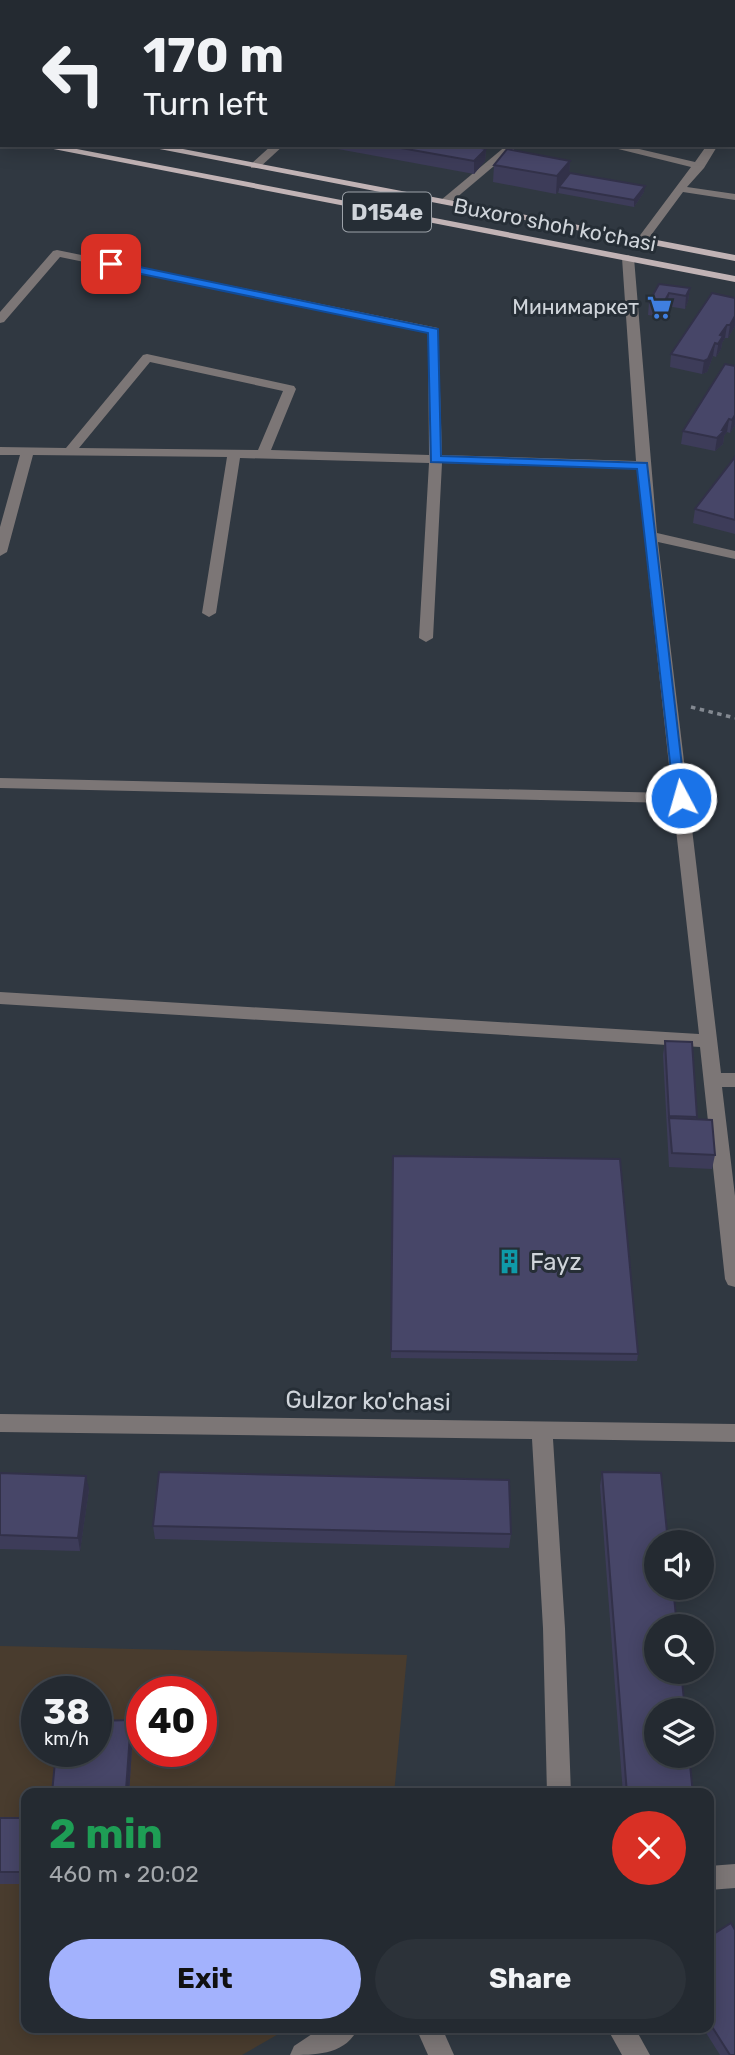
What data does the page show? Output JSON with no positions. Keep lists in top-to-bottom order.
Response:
{
  "streets": {
    "main road": ["D154e", "Buxoro shoh ko'chasi"],
    "street": ["Gulzor ko'chasi"]
  },
  "places": {
    "supermarket": ["Минимаркет"],
    "building": ["Fayz"]
  },
  "page": {
    "turn": ["170 m", "Turn left"],
    "speed": "38 km/h",
    "limit": "40",
    "heading": ["2 min", "460 m · 20:02"],
    "buttons": ["Exit", "Share"]
  }
}
